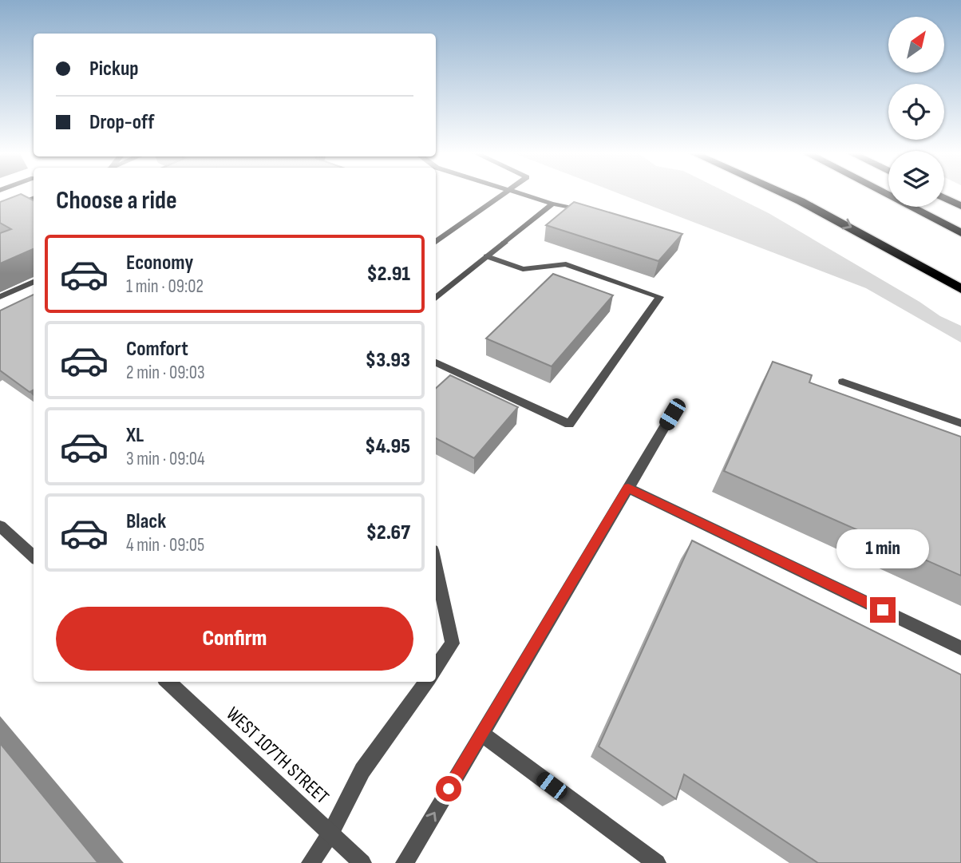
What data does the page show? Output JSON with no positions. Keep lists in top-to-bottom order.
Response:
{
  "streets": {
    "street": ["WEST 107TH STREET"]
  },
  "north": "top right",
  "page": {
    "banner": ["Pickup", "Drop-off"],
    "heading": "Choose a ride",
    "list": [
      {
        "name": "Economy",
        "note": "1 min · 09:02",
        "value": "$2.91"
      },
      {
        "name": "Comfort",
        "note": "2 min · 09:03",
        "value": "$3.93"
      },
      {
        "name": "XL",
        "note": "3 min · 09:04",
        "value": "$4.95"
      },
      {
        "name": "Black",
        "note": "4 min · 09:05",
        "value": "$2.67"
      }
    ],
    "bubble": "1 min",
    "buttons": "Confirm"
  }
}
